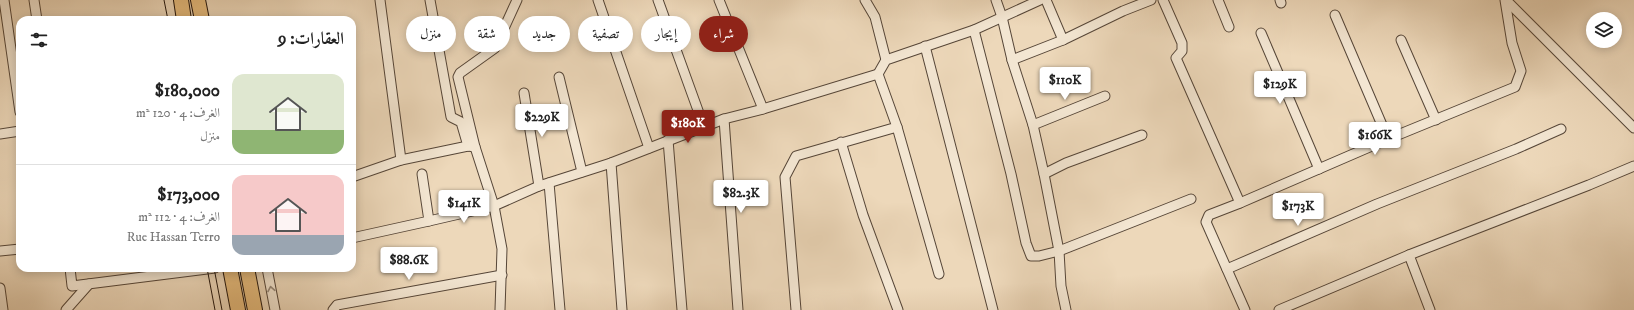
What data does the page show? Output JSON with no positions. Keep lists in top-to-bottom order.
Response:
{
  "page": {
    "chip": [
      "شراء",
      "إيجار",
      "تصفية",
      "جديد",
      "شقة",
      "منزل"
    ],
    "heading": "العقارات: 9",
    "list": [
      {
        "name": "$180,000",
        "note": "الغرف: 4 · 120 m² · منزل"
      },
      {
        "name": "$173,000",
        "note": "الغرف: 4 · 112 m² · Rue Hassan Terro"
      }
    ],
    "price": [
      "$110K",
      "$129K",
      "$229K",
      "$180K",
      "$166K",
      "$82.3K",
      "$141K",
      "$173K",
      "$88.6K"
    ]
  }
}
